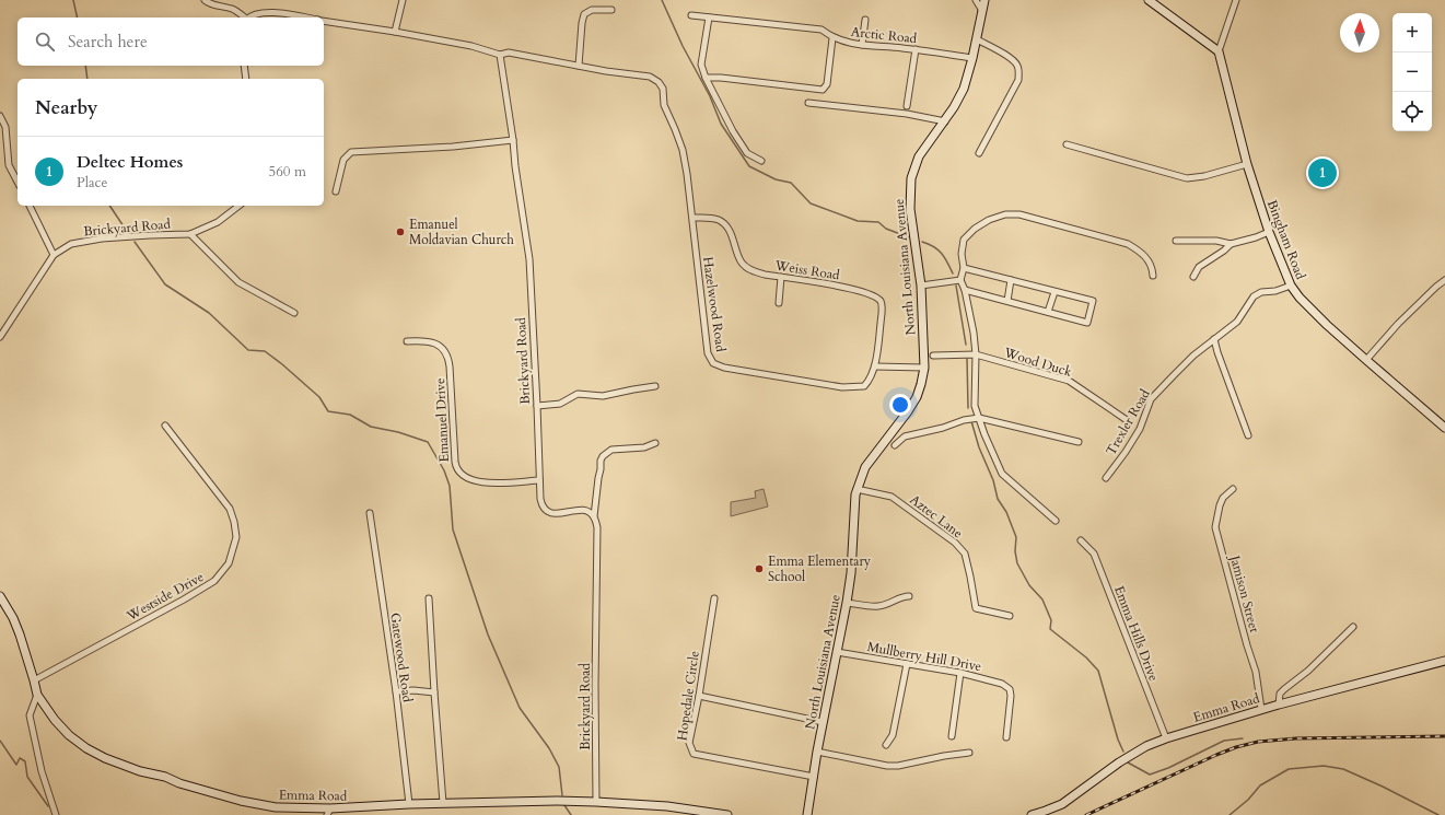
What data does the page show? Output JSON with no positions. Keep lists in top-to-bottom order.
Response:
{
  "streets": {
    "street": [
      "Arctic Road",
      "Brickyard Road",
      "Bingham Road",
      "North Louisiana Avenue",
      "Weiss Road",
      "Hazelwood Road",
      "Wood Duck",
      "Emanuel Drive",
      "Trexler Road",
      "Aztec Lane",
      "Jamison Street",
      "Westside Drive",
      "Emma Hills Drive",
      "Mullberry Hill Drive",
      "Gatewood Road",
      "Hopedale Circle",
      "Emma Road"
    ]
  },
  "crossings": [
    ["Arctic Road", "North Louisiana Avenue"],
    ["Brickyard Road", "Hazelwood Road"],
    ["Brickyard Road", "Emanuel Drive"],
    ["Brickyard Road", "Emma Road"],
    ["Bingham Road", "Trexler Road"],
    ["North Louisiana Avenue", "Aztec Lane"],
    ["North Louisiana Avenue", "Mullberry Hill Drive"],
    ["North Louisiana Avenue", "Hopedale Circle"],
    ["Weiss Road", "Hazelwood Road"],
    ["Jamison Street", "Emma Road"],
    ["Westside Drive", "Emma Road"],
    ["Emma Hills Drive", "Emma Road"],
    ["Gatewood Road", "Emma Road"]
  ],
  "places": ["Emanuel Moldavian Church", "Emma Elementary School"],
  "north": "top",
  "page": {
    "map_buttons": ["+", "−"],
    "search": "Search here",
    "heading": "Nearby",
    "list": [
      {
        "mark": "1",
        "name": "Deltec Homes",
        "note": "Place",
        "value": "560 m"
      }
    ],
    "pins": "1"
  }
}
